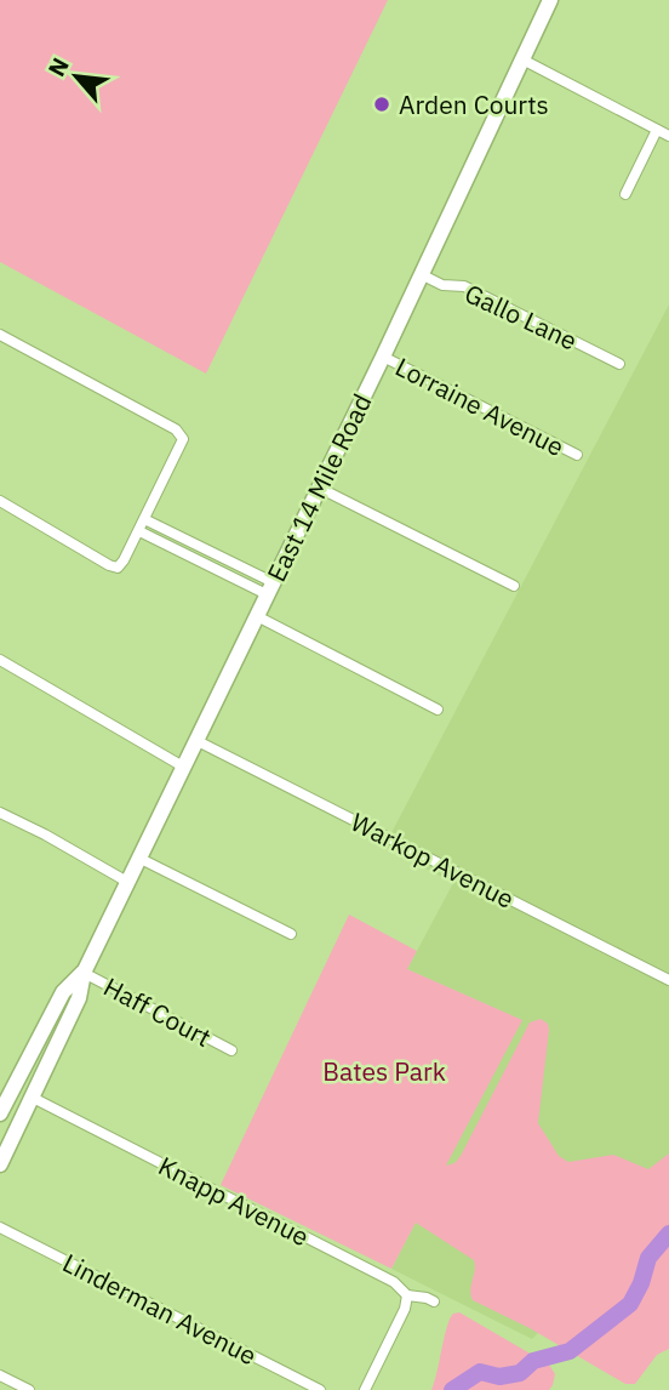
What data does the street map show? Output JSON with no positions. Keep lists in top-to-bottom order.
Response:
{
  "streets": {
    "main road": ["East 14 Mile Road"],
    "street": [
      "Gallo Lane",
      "Lorraine Avenue",
      "Warkop Avenue",
      "Haff Court",
      "Knapp Avenue",
      "Linderman Avenue"
    ]
  },
  "crossings": [
    ["Gallo Lane", "East 14 Mile Road"],
    ["Lorraine Avenue", "East 14 Mile Road"],
    ["East 14 Mile Road", "Warkop Avenue"],
    ["East 14 Mile Road", "Haff Court"],
    ["East 14 Mile Road", "Knapp Avenue"]
  ],
  "parks": ["Bates Park"],
  "places": ["Arden Courts"],
  "north": "top left"
}
